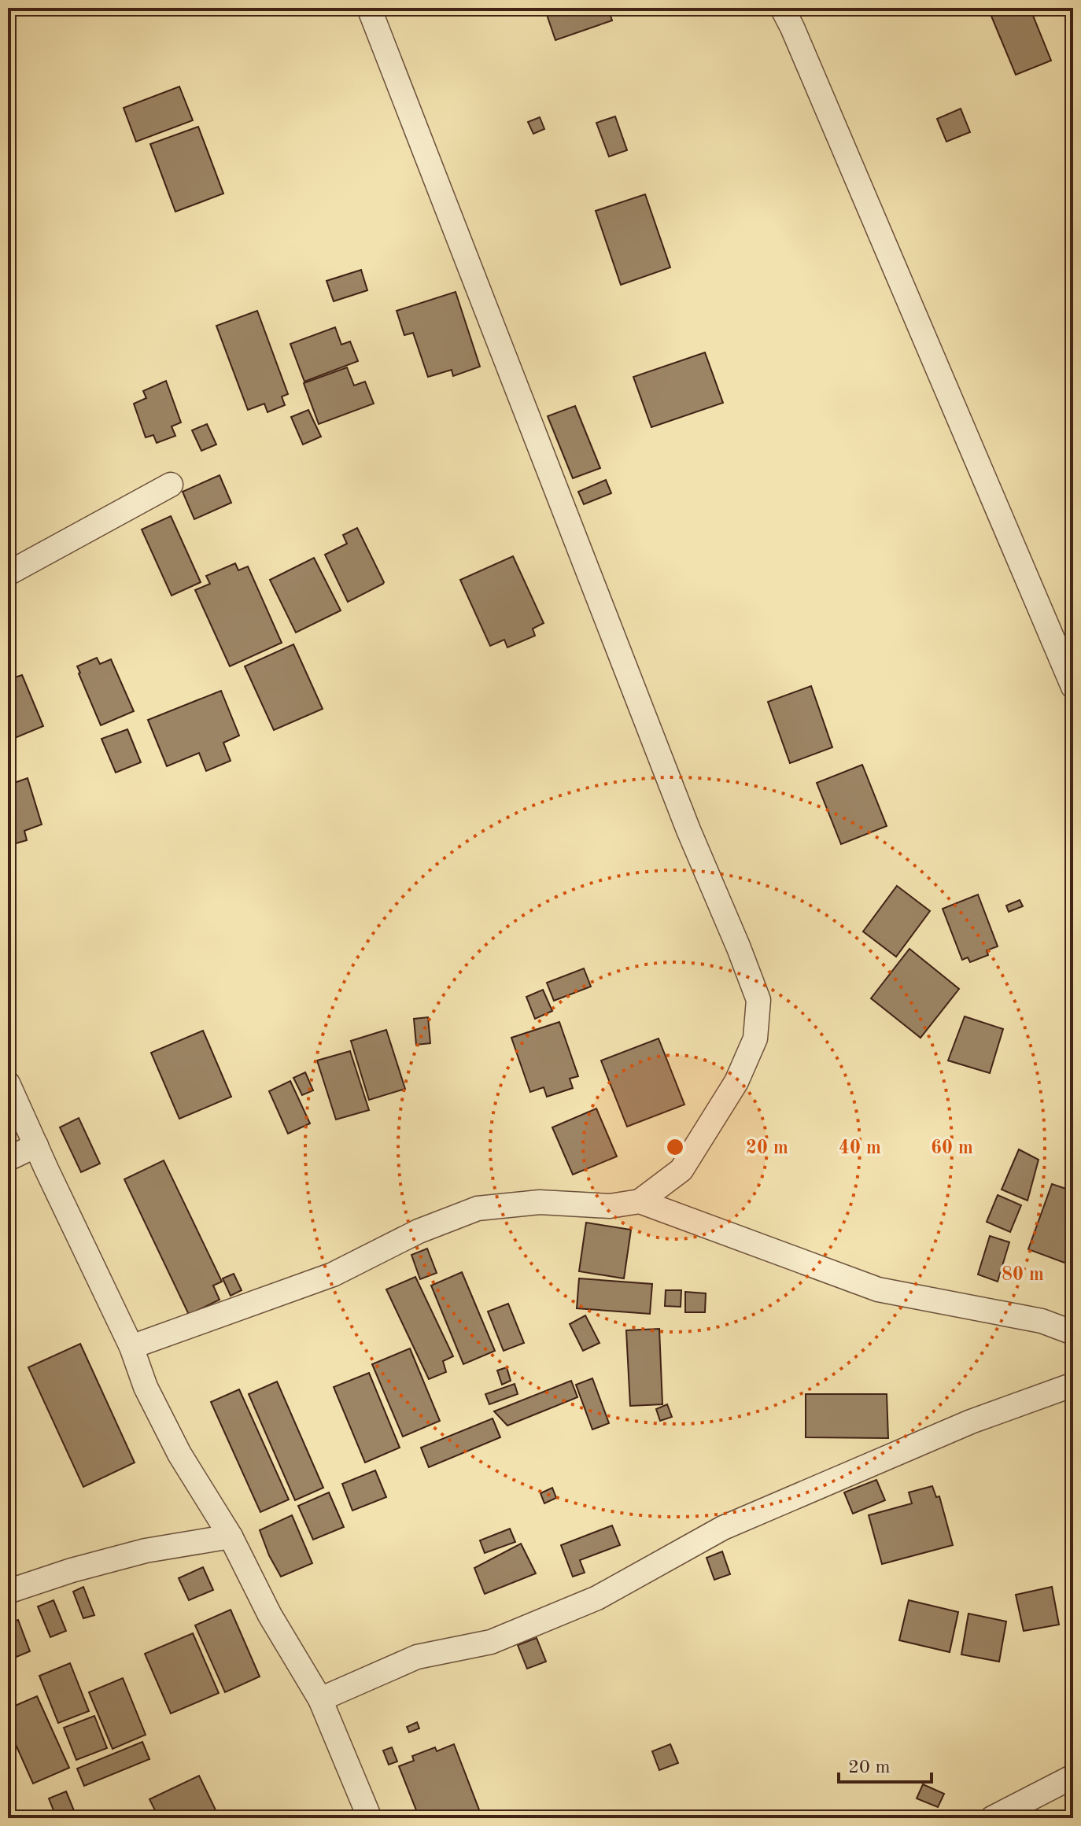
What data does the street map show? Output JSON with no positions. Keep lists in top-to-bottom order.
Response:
{
  "scale_bar": "20 m",
  "rings": [
    "20 m",
    "40 m",
    "60 m",
    "80 m"
  ]
}
